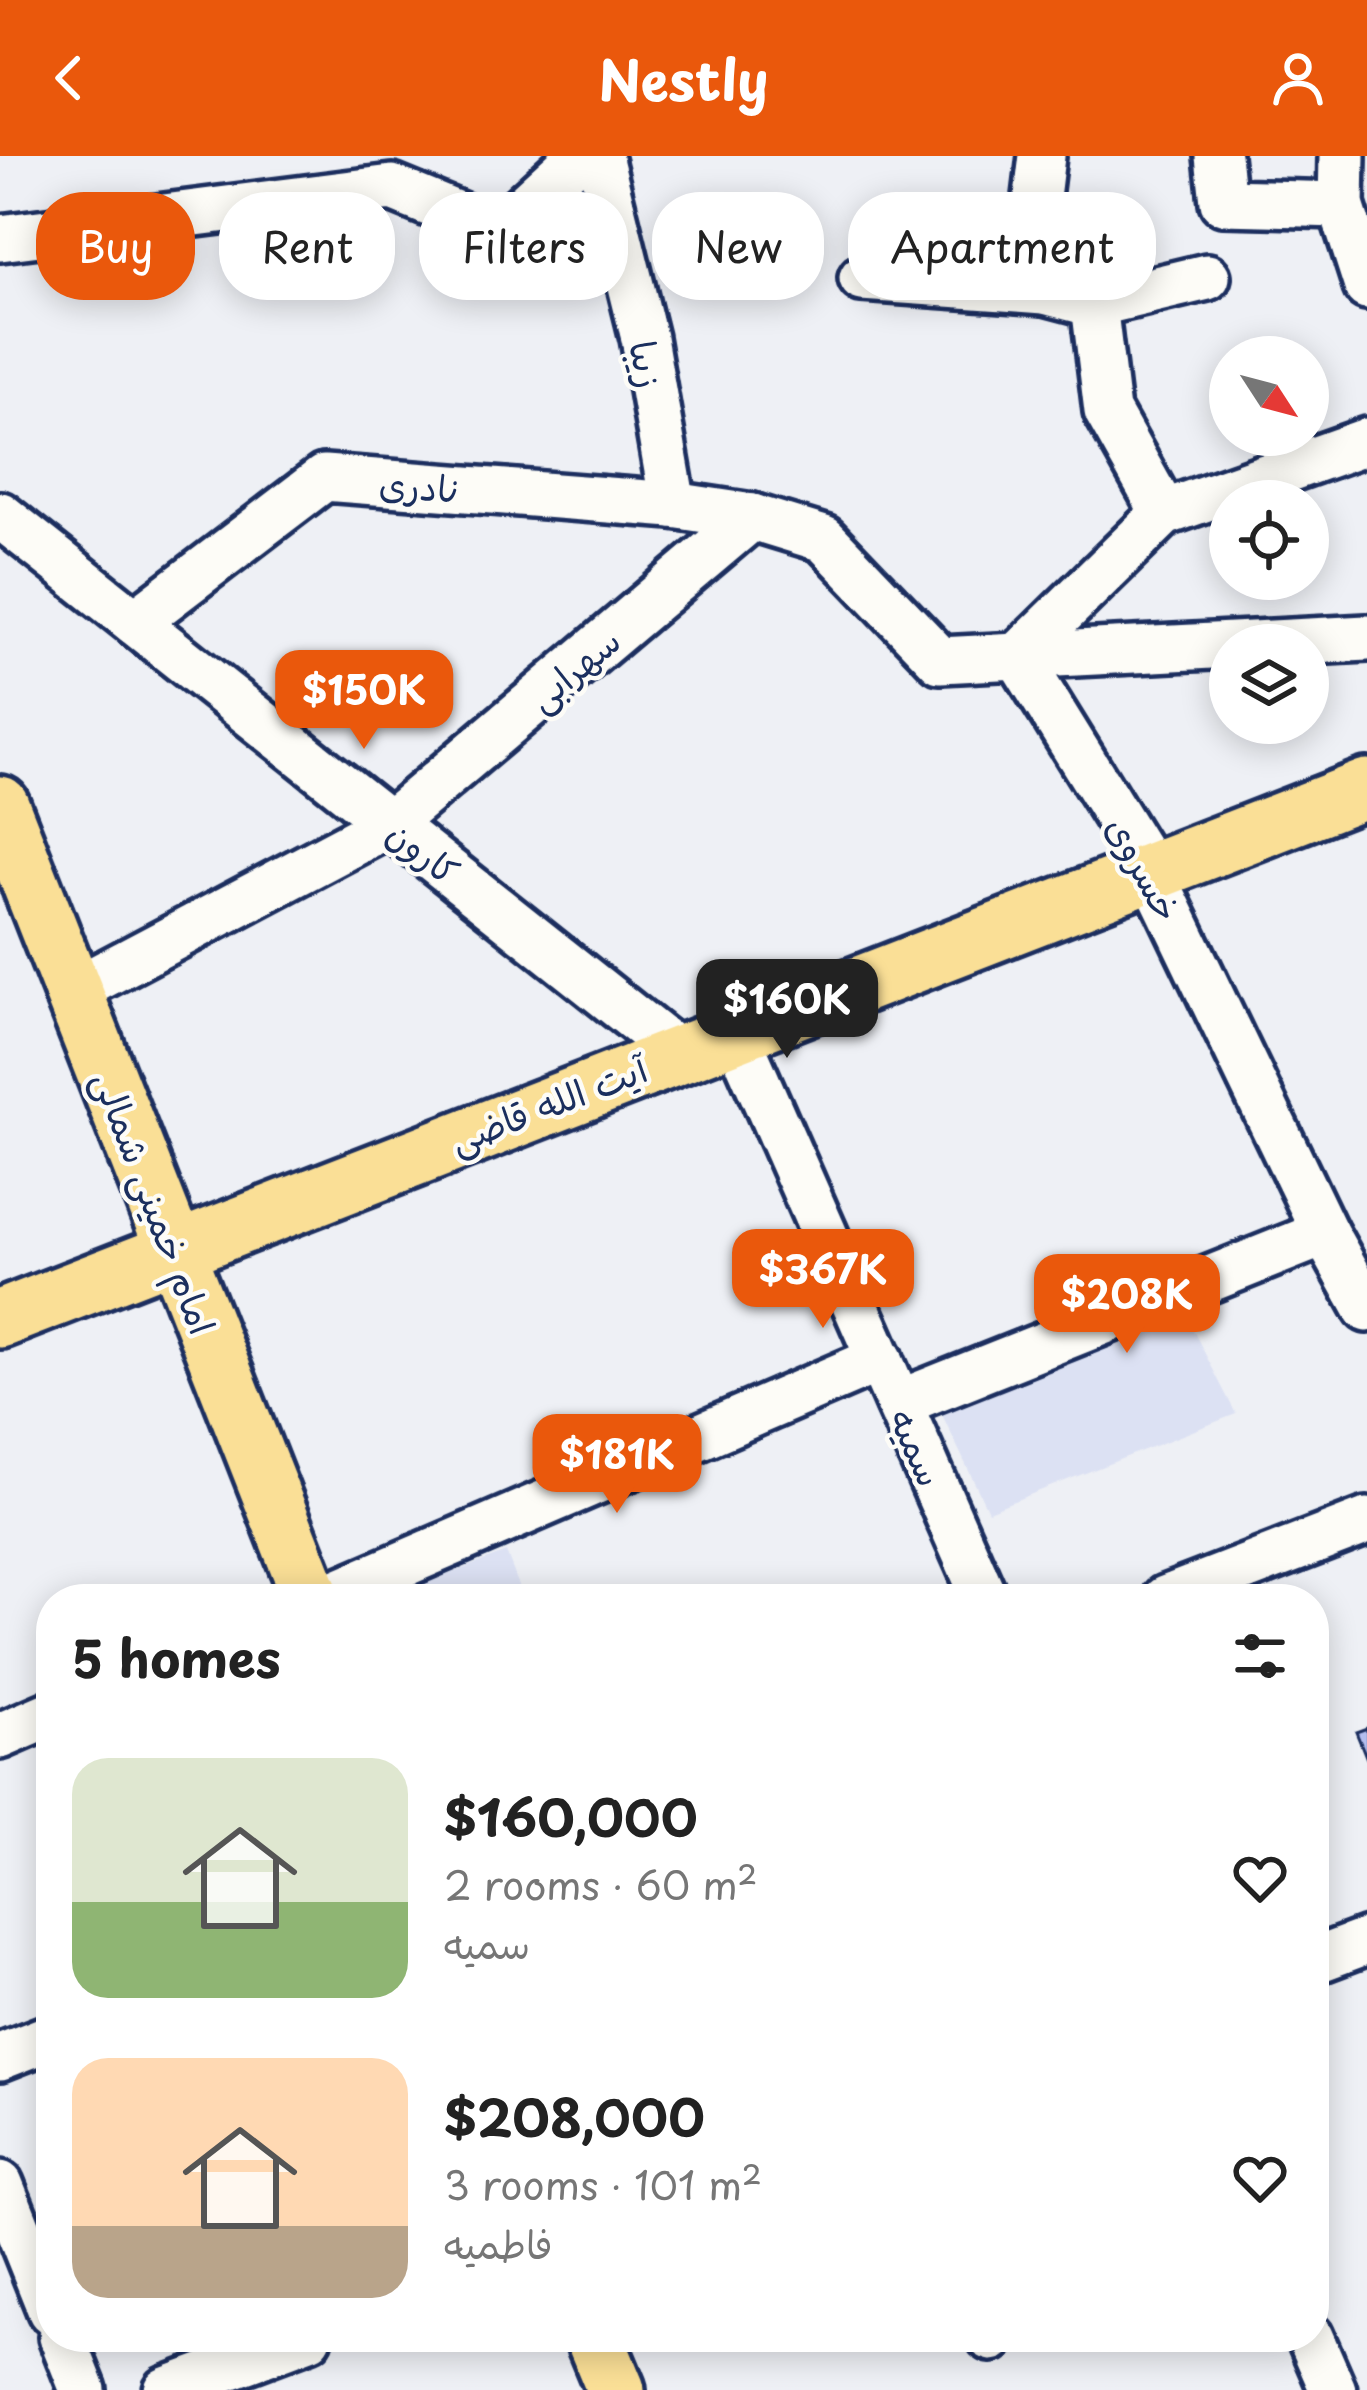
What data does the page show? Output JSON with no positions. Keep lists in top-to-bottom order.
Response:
{
  "streets": {
    "main road": ["آیت الله قاضی", "امام خمینی شمالی"],
    "street": [
      "زیبا",
      "نادری",
      "سهرابی",
      "کارون",
      "خسروی",
      "سمیه"
    ]
  },
  "crossings": [
    ["زیبا", "نادری"],
    ["نادری", "سهرابی"],
    ["نادری", "کارون"],
    ["سهرابی", "کارون"],
    ["سهرابی", "امام خمینی شمالی"],
    ["کارون", "آیت الله قاضی"],
    ["خسروی", "آیت الله قاضی"],
    ["آیت الله قاضی", "امام خمینی شمالی"],
    ["آیت الله قاضی", "سمیه"]
  ],
  "north": "bottom right",
  "page": {
    "header": "Nestly",
    "chip": [
      "Buy",
      "Rent",
      "Filters",
      "New",
      "Apartment"
    ],
    "price": [
      "$150K",
      "$160K",
      "$367K",
      "$208K",
      "$181K"
    ],
    "heading": "5 homes",
    "list": [
      {
        "name": "$160,000",
        "note": "2 rooms · 60 m² · سمیه"
      },
      {
        "name": "$208,000",
        "note": "3 rooms · 101 m² · فاطمیه"
      }
    ]
  }
}
